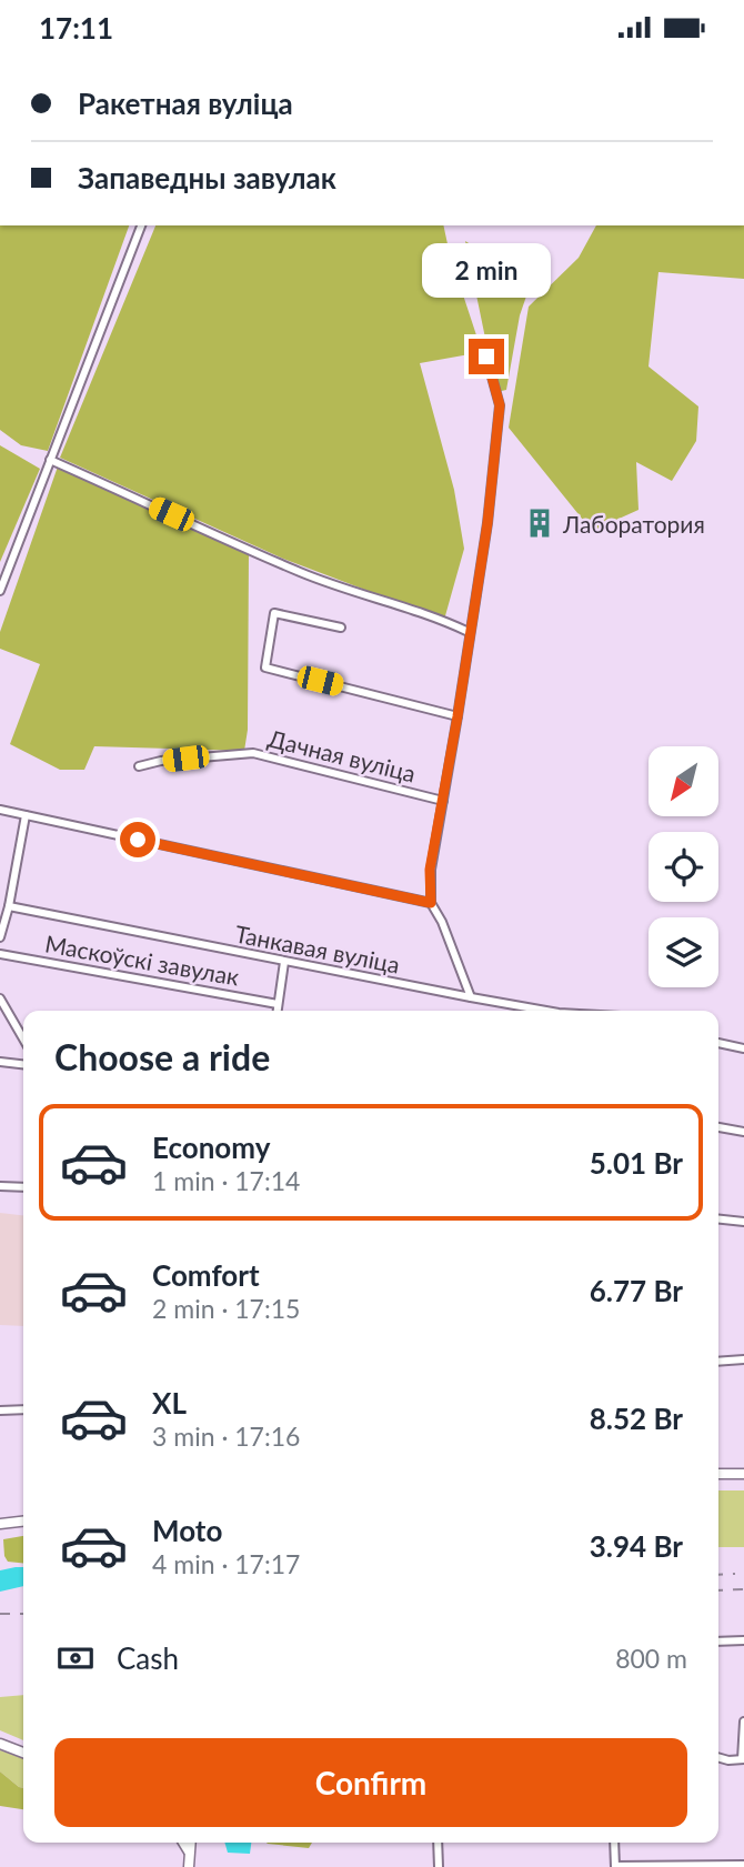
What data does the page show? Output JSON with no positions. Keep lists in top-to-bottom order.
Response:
{
  "streets": {
    "street": ["Дачная вуліца", "Танкавая вуліца", "Маскоўскі завулак"]
  },
  "crossings": [
    ["Дачная вуліца", "Танкавая вуліца"]
  ],
  "places": {
    "building": ["Лаборатория"]
  },
  "north": "bottom left",
  "page": {
    "status": "17:11",
    "banner": ["Ракетная вуліца", "Запаведны завулак"],
    "bubble": "2 min",
    "heading": "Choose a ride",
    "list": [
      {
        "name": "Economy",
        "note": "1 min · 17:14",
        "value": "5.01 Br"
      },
      {
        "name": "Comfort",
        "note": "2 min · 17:15",
        "value": "6.77 Br"
      },
      {
        "name": "XL",
        "note": "3 min · 17:16",
        "value": "8.52 Br"
      },
      {
        "name": "Moto",
        "note": "4 min · 17:17",
        "value": "3.94 Br"
      }
    ],
    "pay": ["Cash", "800 m"],
    "buttons": "Confirm"
  }
}
